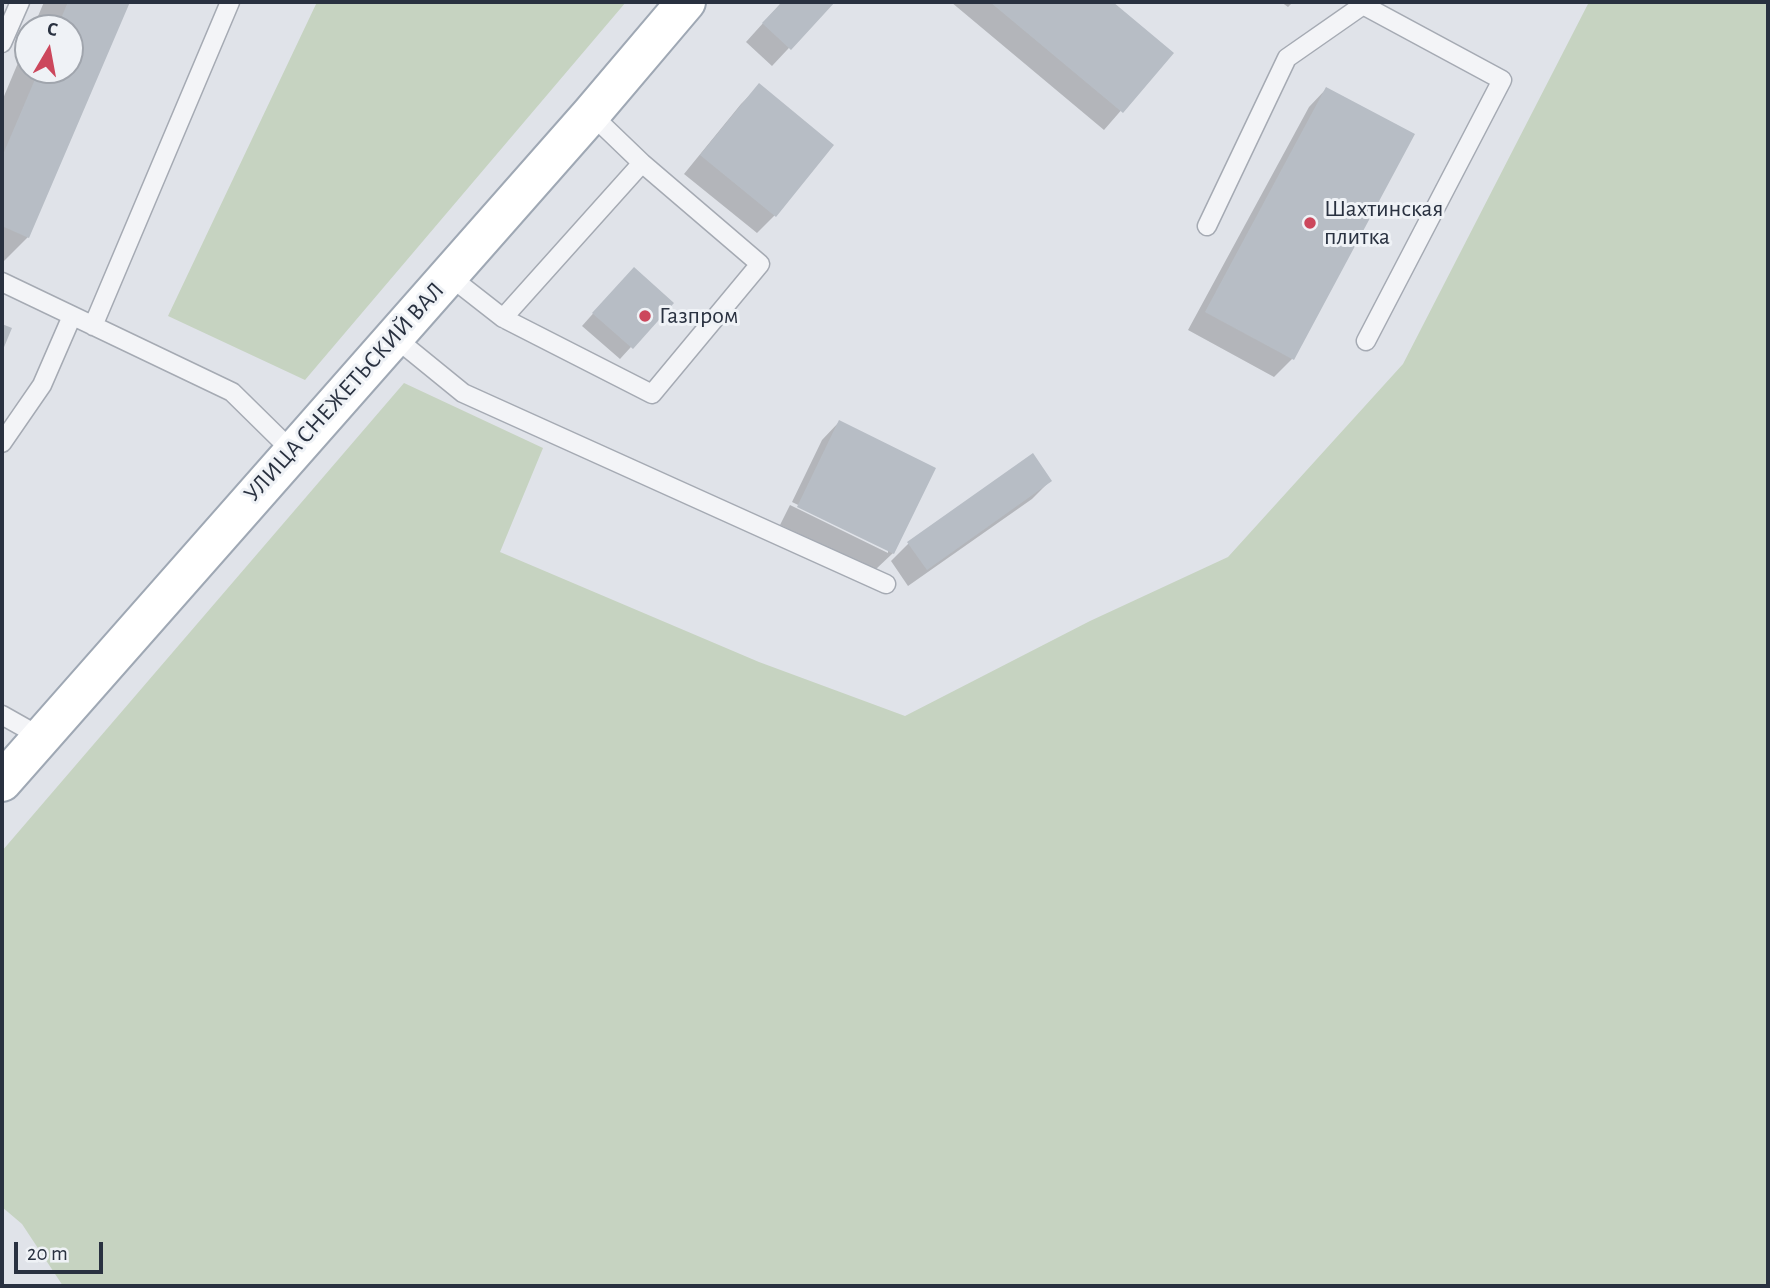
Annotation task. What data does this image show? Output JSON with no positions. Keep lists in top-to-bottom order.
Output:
{
  "streets": {
    "main road": ["УЛИЦА СНЕЖЕТЬСКИЙ ВАЛ"]
  },
  "places": ["Шахтинская плитка", "Газпром"],
  "scale_bar": "20 m",
  "north": "top"
}
